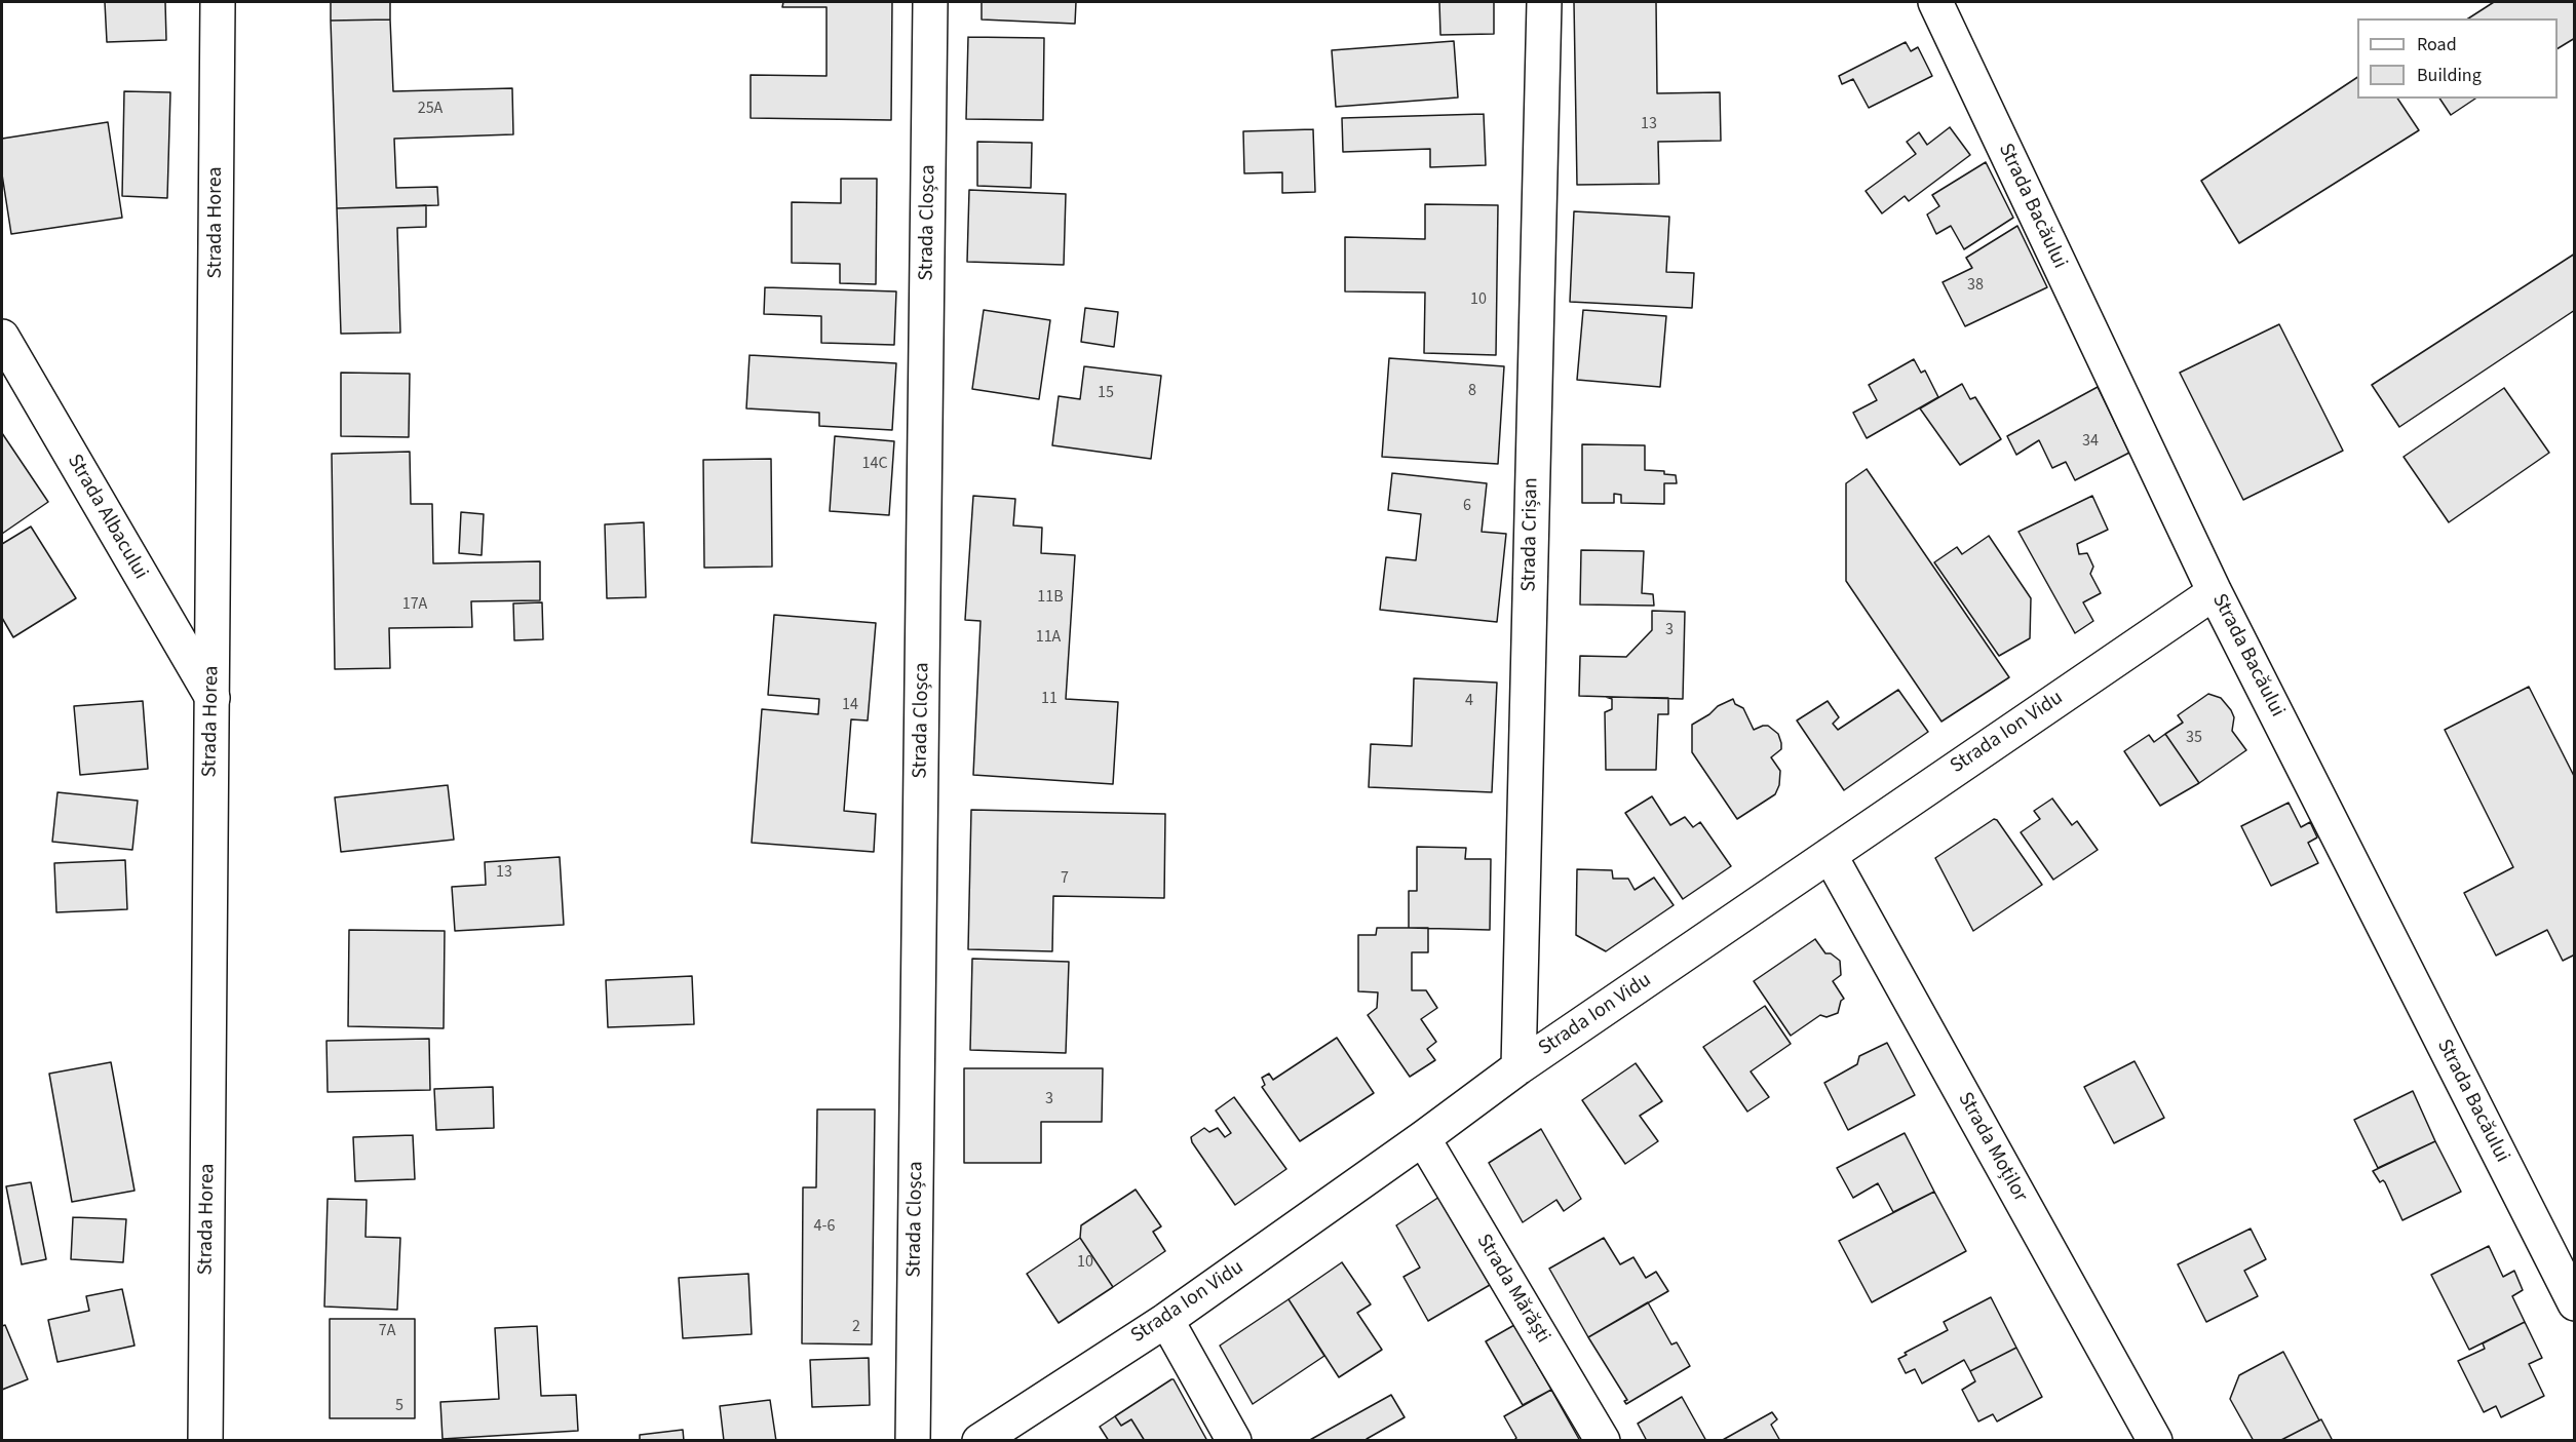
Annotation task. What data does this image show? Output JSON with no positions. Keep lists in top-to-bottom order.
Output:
{
  "streets": {
    "street": [
      "Strada Bacăului",
      "Strada Horea",
      "Strada Cloșca",
      "Strada Albacului",
      "Strada Crișan",
      "Strada Ion Vidu",
      "Strada Moților",
      "Strada Mărăști"
    ]
  },
  "crossings": [
    ["Strada Bacăului", "Strada Ion Vidu"],
    ["Strada Horea", "Strada Albacului"],
    ["Strada Crișan", "Strada Ion Vidu"],
    ["Strada Ion Vidu", "Strada Moților"],
    ["Strada Ion Vidu", "Strada Mărăști"]
  ],
  "house_numbers": [
    "25A",
    "13",
    "38",
    "10",
    "8",
    "15",
    "34",
    "14C",
    "6",
    "11B",
    "17A",
    "3",
    "11A",
    "11",
    "4",
    "14",
    "35",
    "13",
    "7",
    "3",
    "4-6",
    "10",
    "2",
    "7A",
    "5"
  ],
  "legend": ["Road", "Building"]
}
